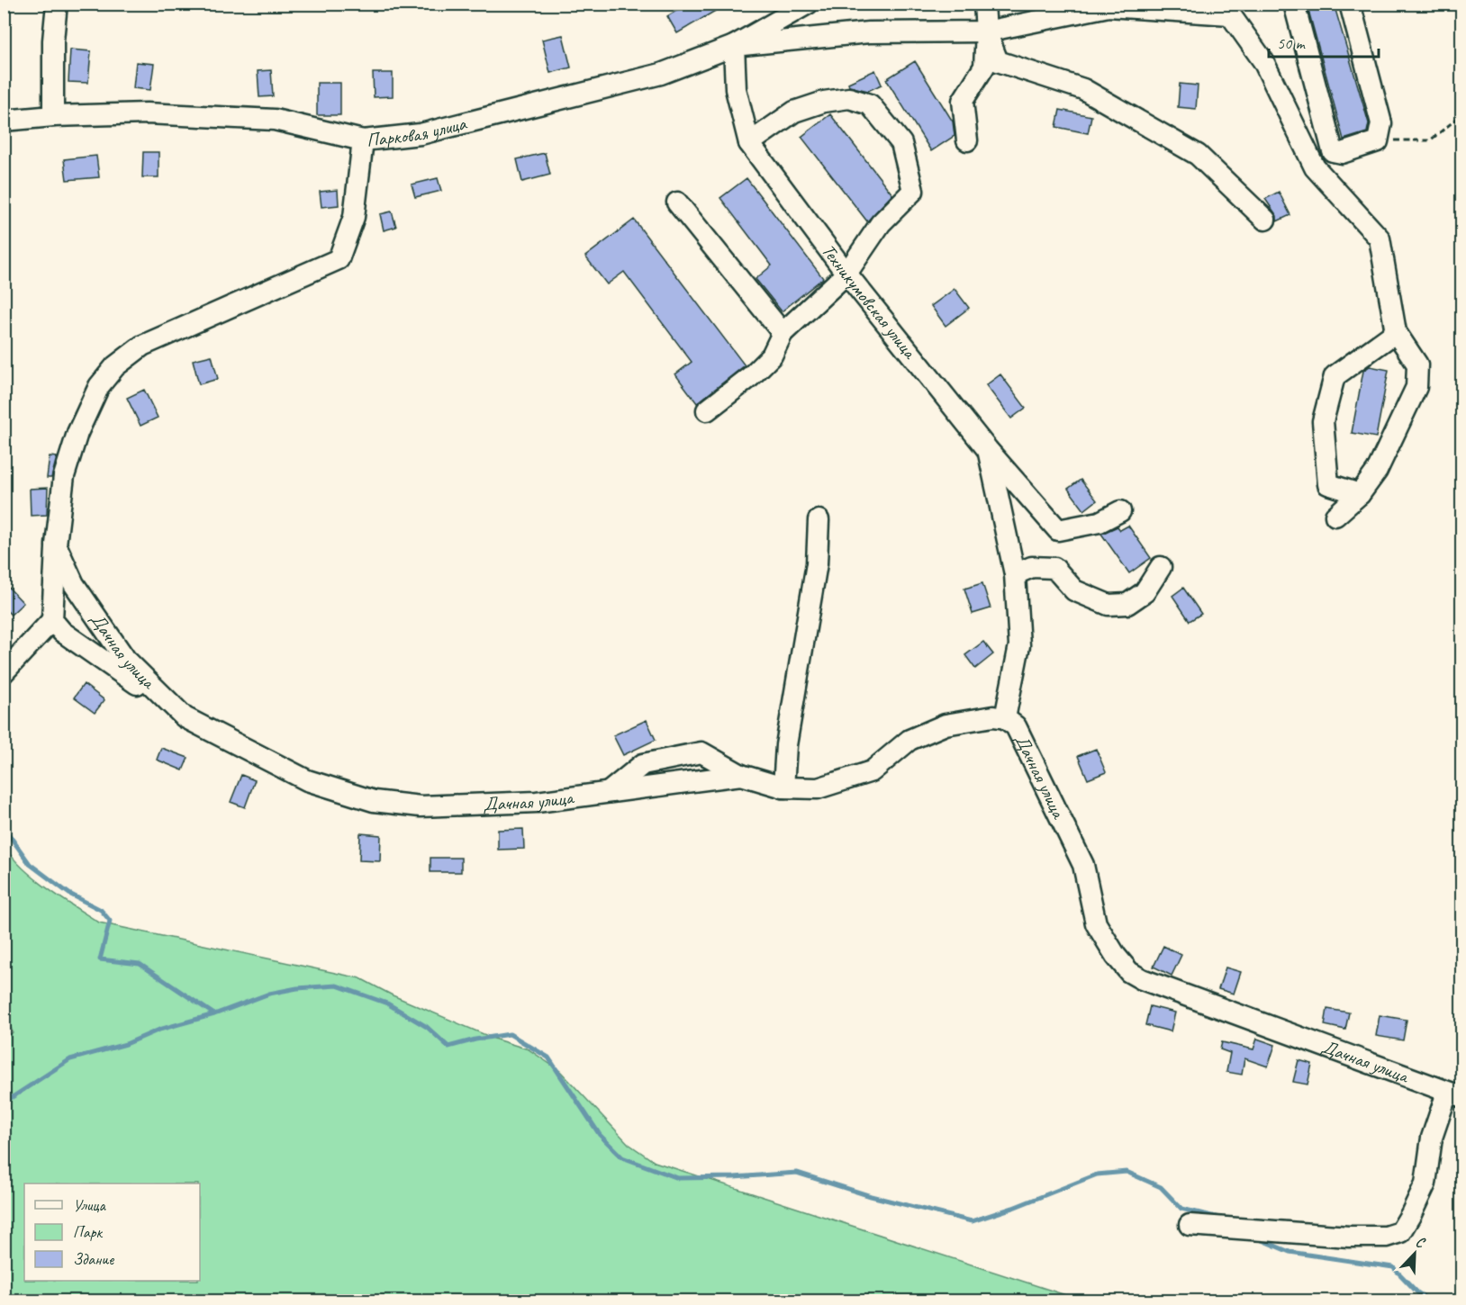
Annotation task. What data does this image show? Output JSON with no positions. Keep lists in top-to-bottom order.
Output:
{
  "streets": {
    "street": ["Парковая улица", "Техникумовская улица", "Дачная улица"]
  },
  "crossings": [
    ["Парковая улица", "Техникумовская улица"]
  ],
  "legend": ["Улица", "Парк", "Здание"],
  "scale_bar": "50 m",
  "north": "top right"
}
